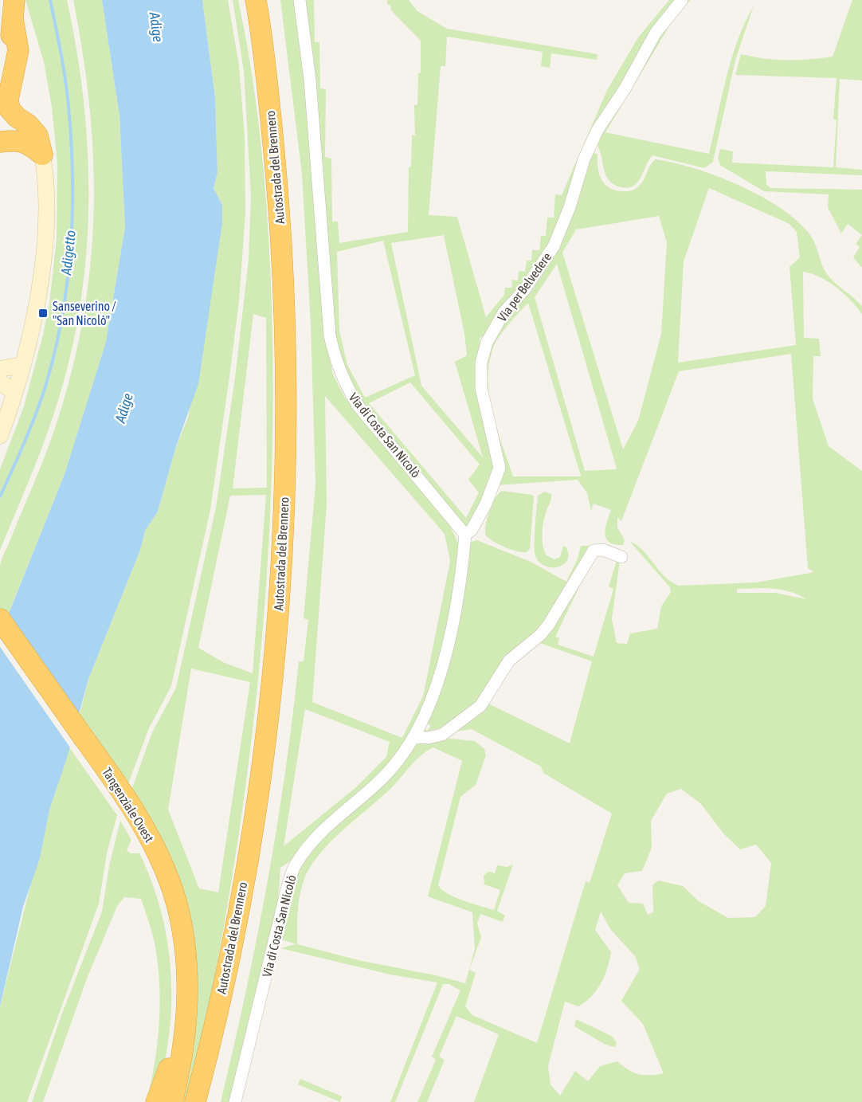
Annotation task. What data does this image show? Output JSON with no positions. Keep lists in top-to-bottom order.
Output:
{
  "streets": {
    "highway": ["Autostrada del Brennero", "Tangenziale Ovest"],
    "street": ["Via per Belvedere", "Via di Costa San Nicolò"]
  },
  "crossings": [
    ["Via per Belvedere", "Via di Costa San Nicolò"]
  ],
  "water": ["Adige", "Adigetto"],
  "places": {
    "transit": ["Sanseverino / \"San Nicolò\""]
  }
}
